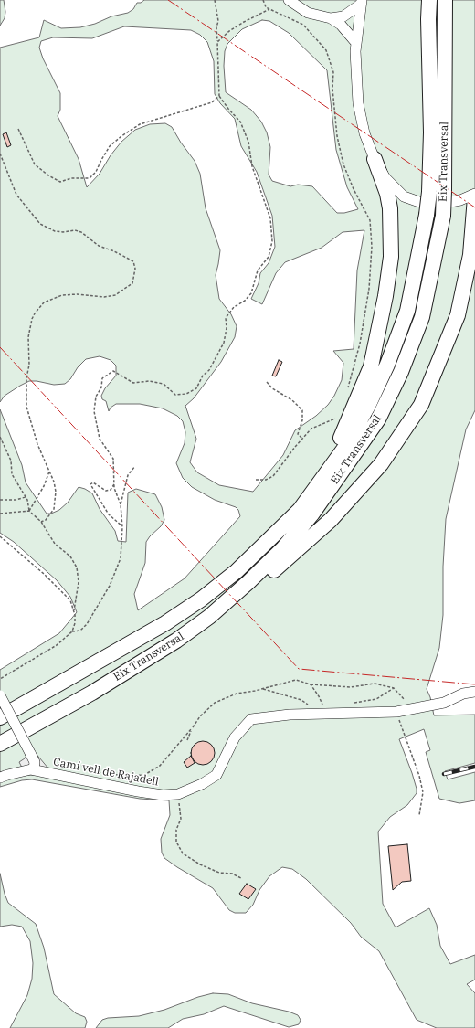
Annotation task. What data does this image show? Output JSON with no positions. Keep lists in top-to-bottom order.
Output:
{
  "streets": {
    "highway": ["Eix Transversal"],
    "street": ["Camí vell de Rajadell"]
  }
}
